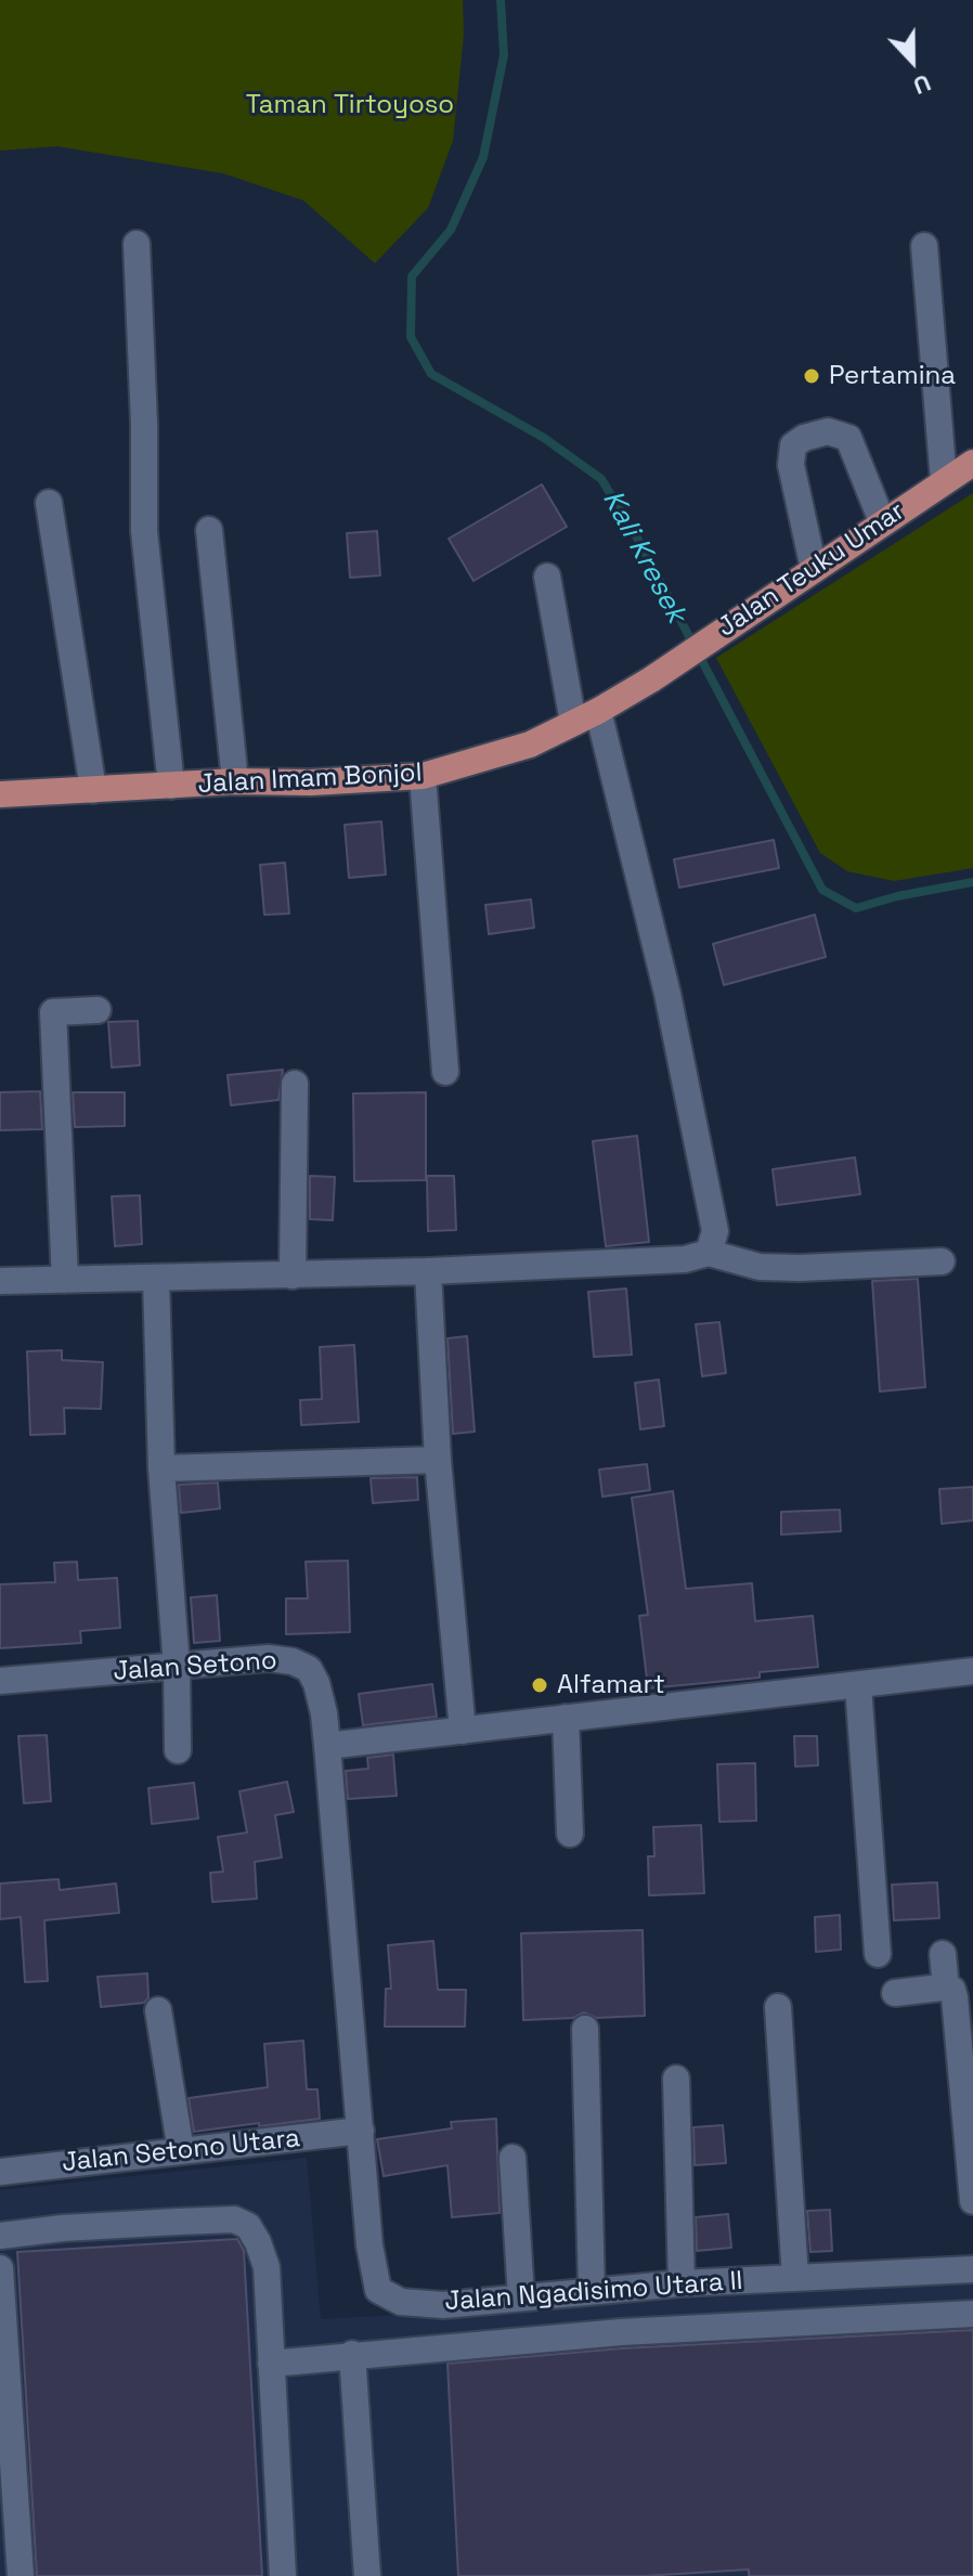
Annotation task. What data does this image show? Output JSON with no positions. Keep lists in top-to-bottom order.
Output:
{
  "streets": {
    "main road": ["Jalan Teuku Umar", "Jalan Imam Bonjol"],
    "street": ["Jalan Setono", "Jalan Setono Utara", "Jalan Ngadisimo Utara II"]
  },
  "crossings": [
    ["Jalan Teuku Umar", "Jalan Imam Bonjol"],
    ["Jalan Setono Utara", "Jalan Ngadisimo Utara II"]
  ],
  "water": ["Kali Kresek"],
  "parks": ["Taman Tirtoyoso"],
  "places": ["Pertamina", "Alfamart"],
  "north": "bottom"
}
